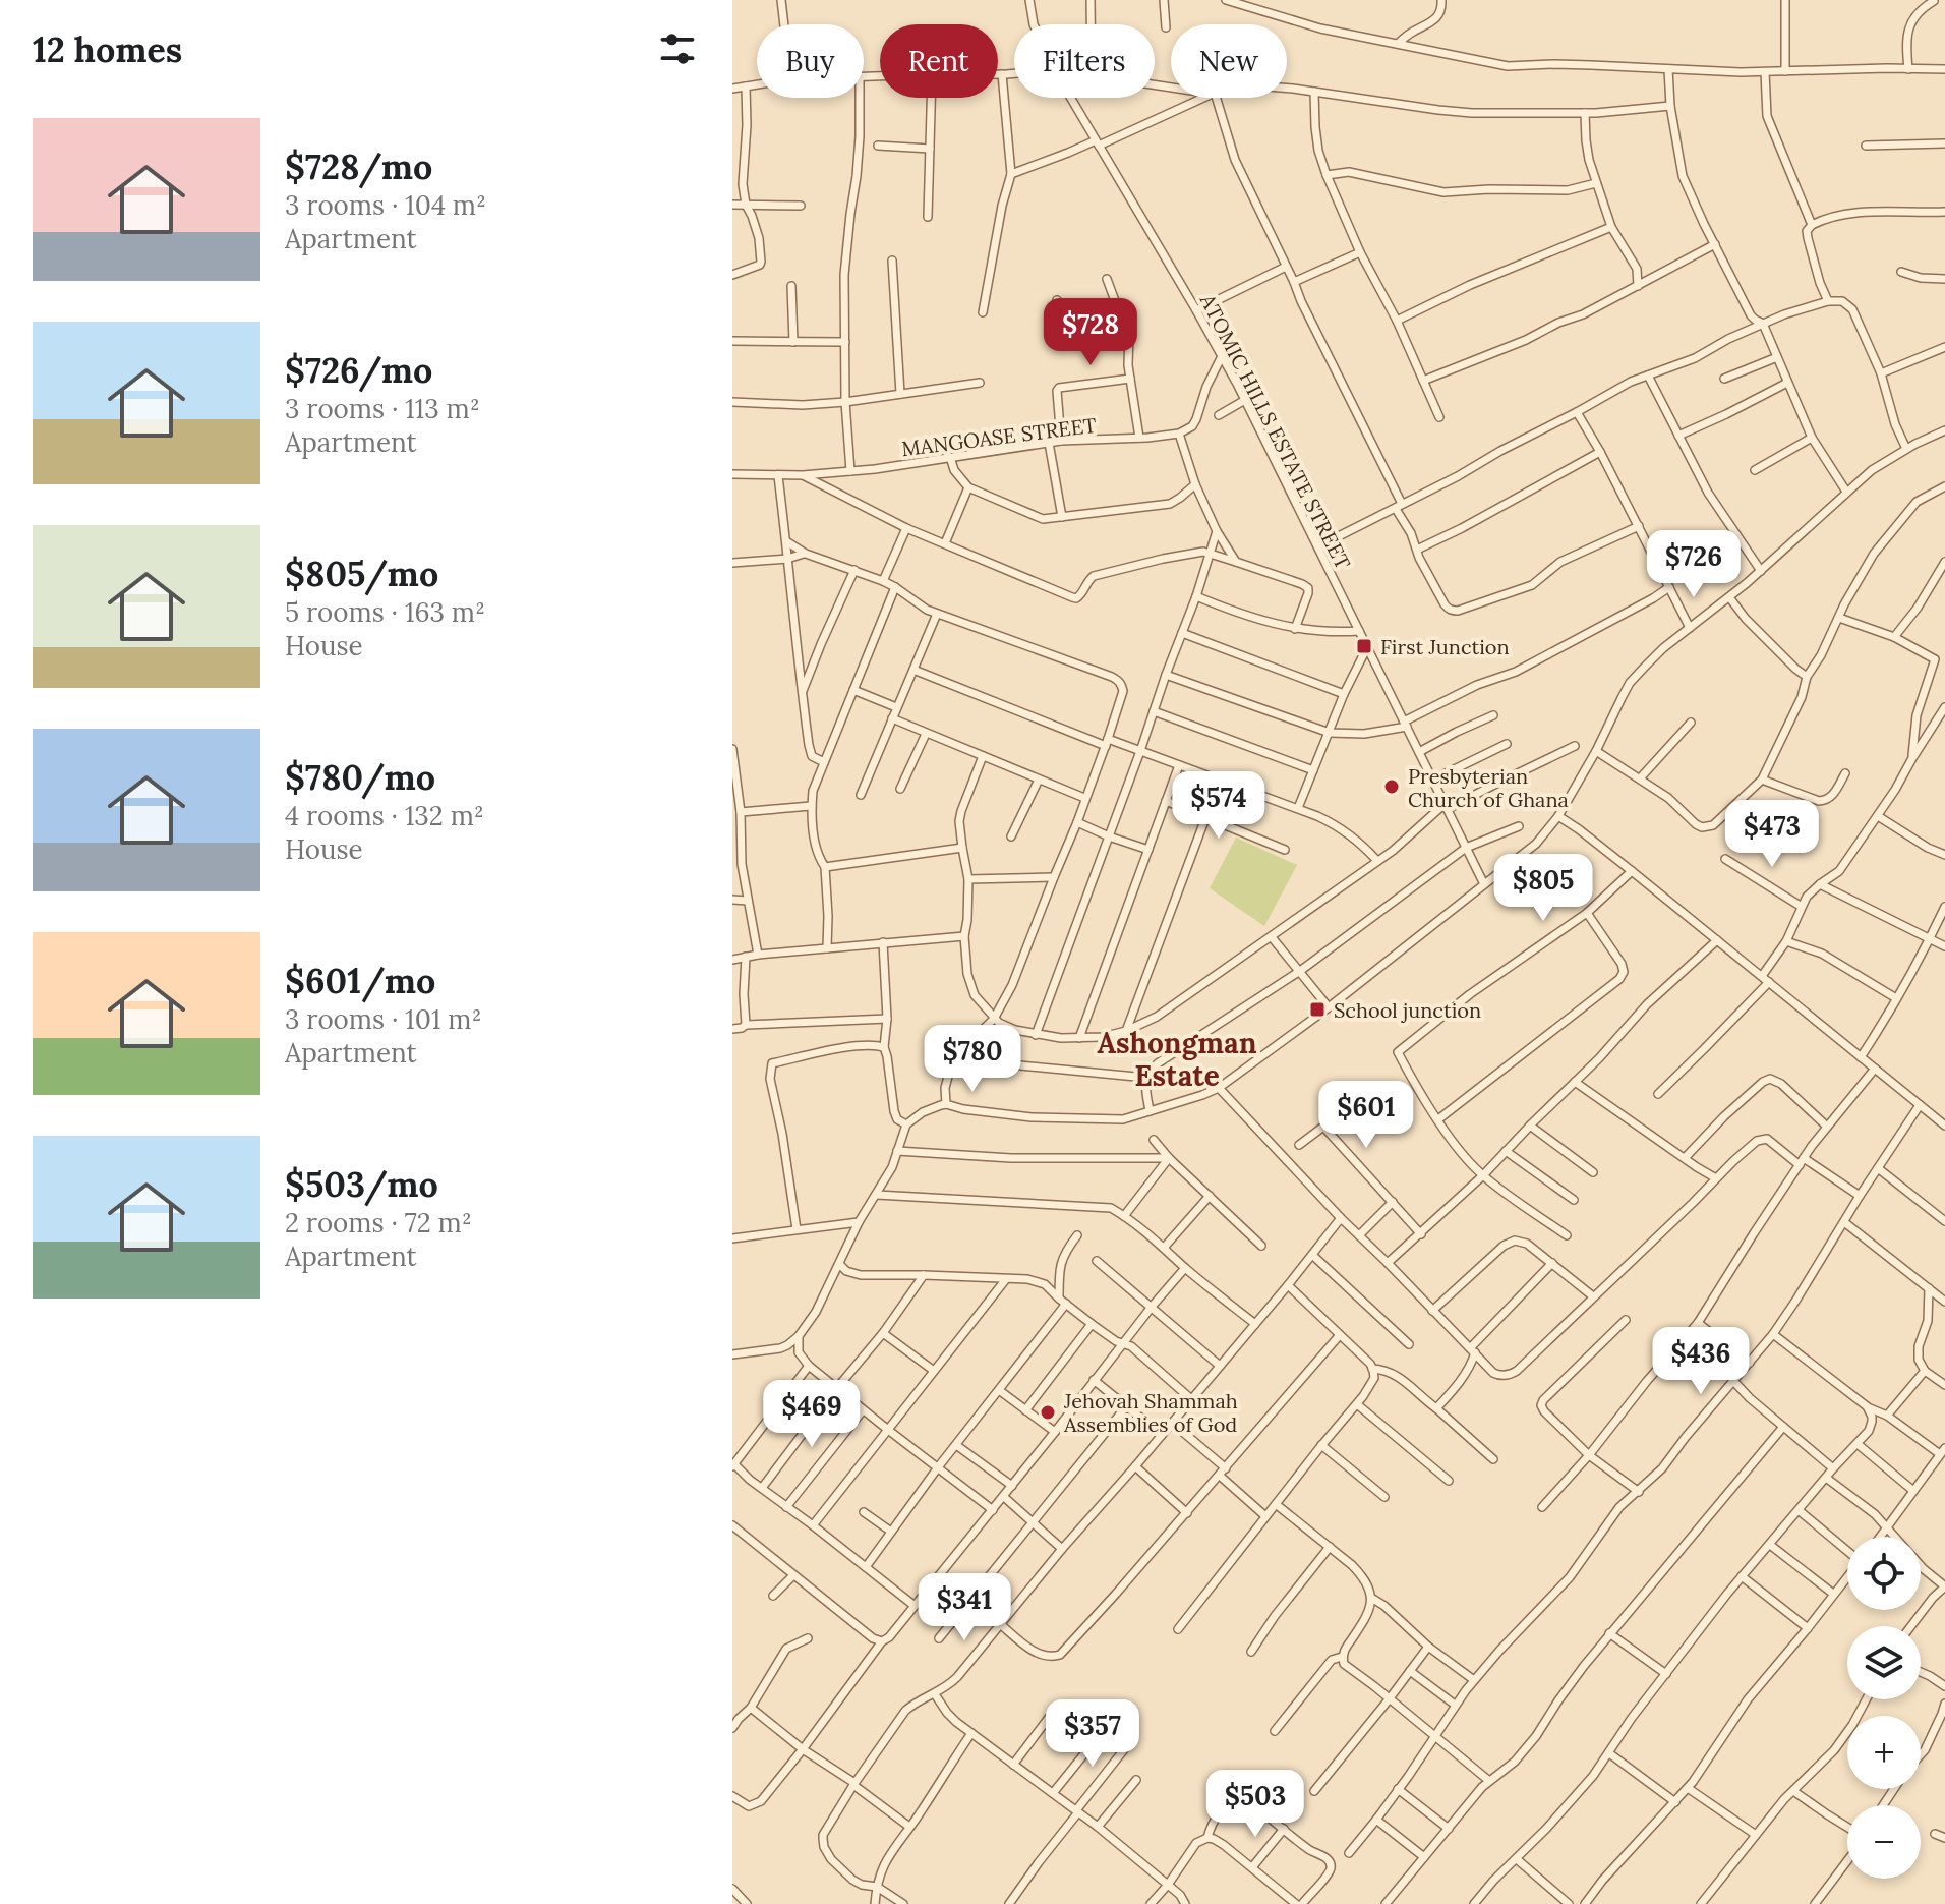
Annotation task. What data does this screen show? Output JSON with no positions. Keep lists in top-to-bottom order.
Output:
{
  "streets": {
    "street": ["ATOMIC HILLS ESTATE STREET", "MANGOASE STREET"]
  },
  "districts": ["Ashongman Estate"],
  "places": {
    "transit": ["First Junction", "School junction"],
    "other": ["Presbyterian Church of Ghana", "Jehovah Shammah Assemblies of God"]
  },
  "page": {
    "heading": "12 homes",
    "chip": [
      "Buy",
      "Rent",
      "Filters",
      "New"
    ],
    "list": [
      {
        "name": "$728/mo",
        "note": "3 rooms · 104 m² · Apartment"
      },
      {
        "name": "$726/mo",
        "note": "3 rooms · 113 m² · Apartment"
      },
      {
        "name": "$805/mo",
        "note": "5 rooms · 163 m² · House"
      },
      {
        "name": "$780/mo",
        "note": "4 rooms · 132 m² · House"
      },
      {
        "name": "$601/mo",
        "note": "3 rooms · 101 m² · Apartment"
      },
      {
        "name": "$503/mo",
        "note": "2 rooms · 72 m² · Apartment"
      }
    ],
    "price": [
      "$728",
      "$726",
      "$574",
      "$473",
      "$805",
      "$780",
      "$601",
      "$436",
      "$469",
      "$341",
      "$357",
      "$503"
    ],
    "map_buttons": ["+", "−"]
  }
}
